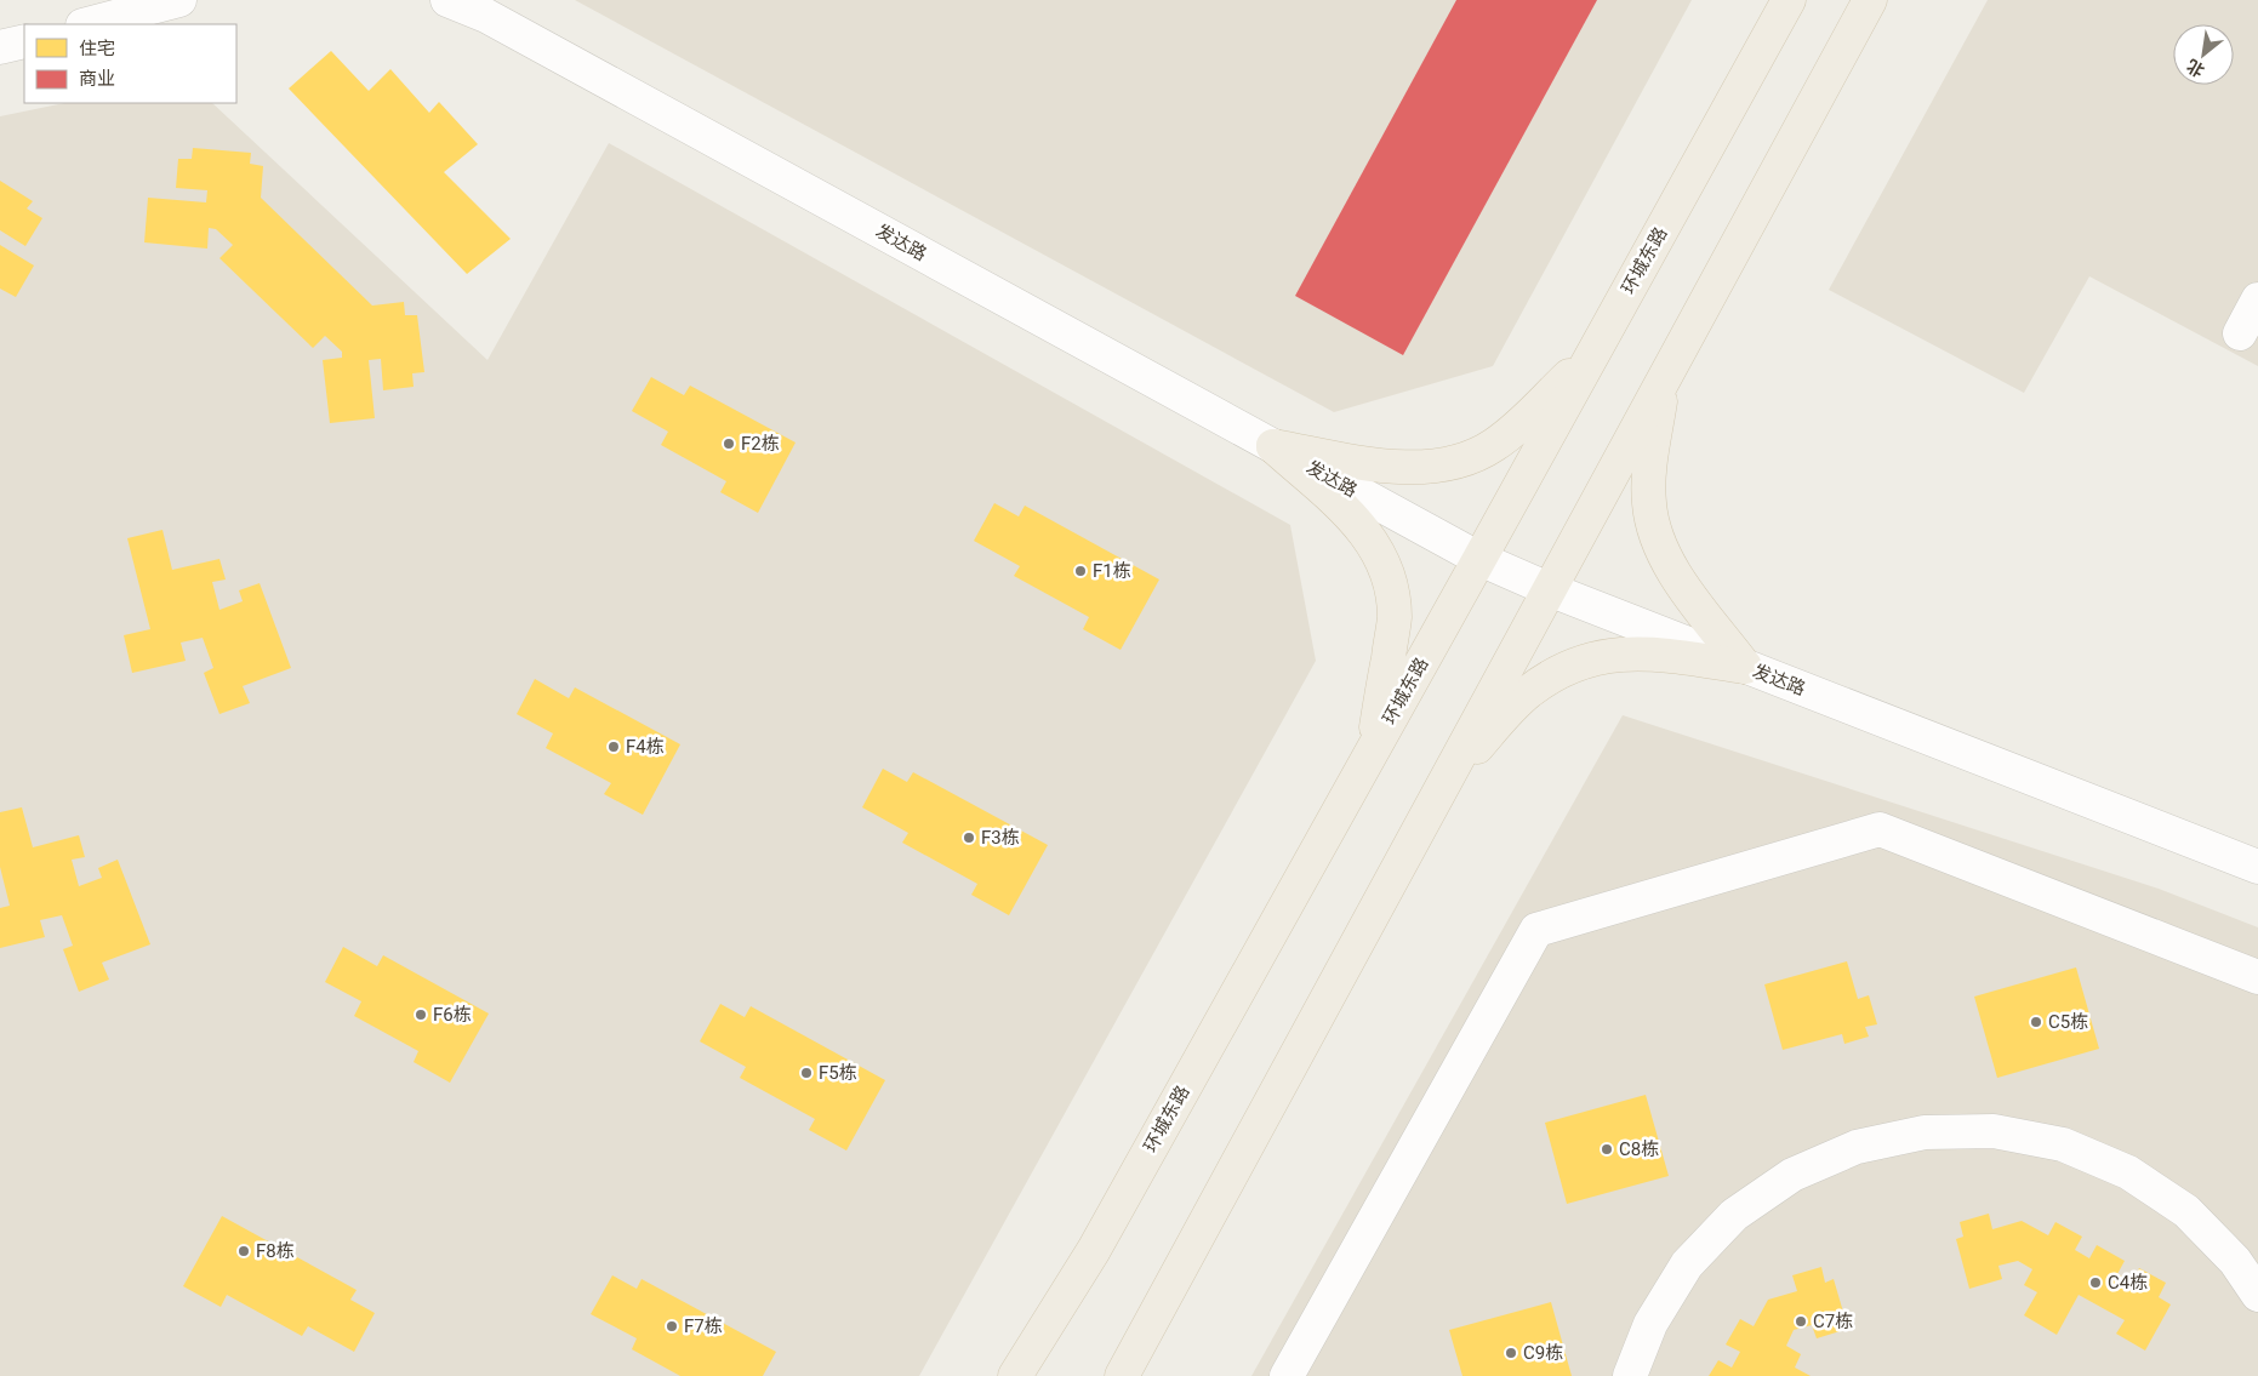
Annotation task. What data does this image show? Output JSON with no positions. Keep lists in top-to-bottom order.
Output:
{
  "streets": {
    "main road": ["环城东路"],
    "street": ["发达路"]
  },
  "crossings": [
    ["发达路", "环城东路"]
  ],
  "places": [
    "F2栋",
    "F1栋",
    "F4栋",
    "F3栋",
    "F6栋",
    "C5栋",
    "F5栋",
    "C8栋",
    "F8栋",
    "C4栋",
    "C7栋",
    "F7栋",
    "C9栋"
  ],
  "legend": ["住宅", "商业"],
  "north": "bottom left"
}
